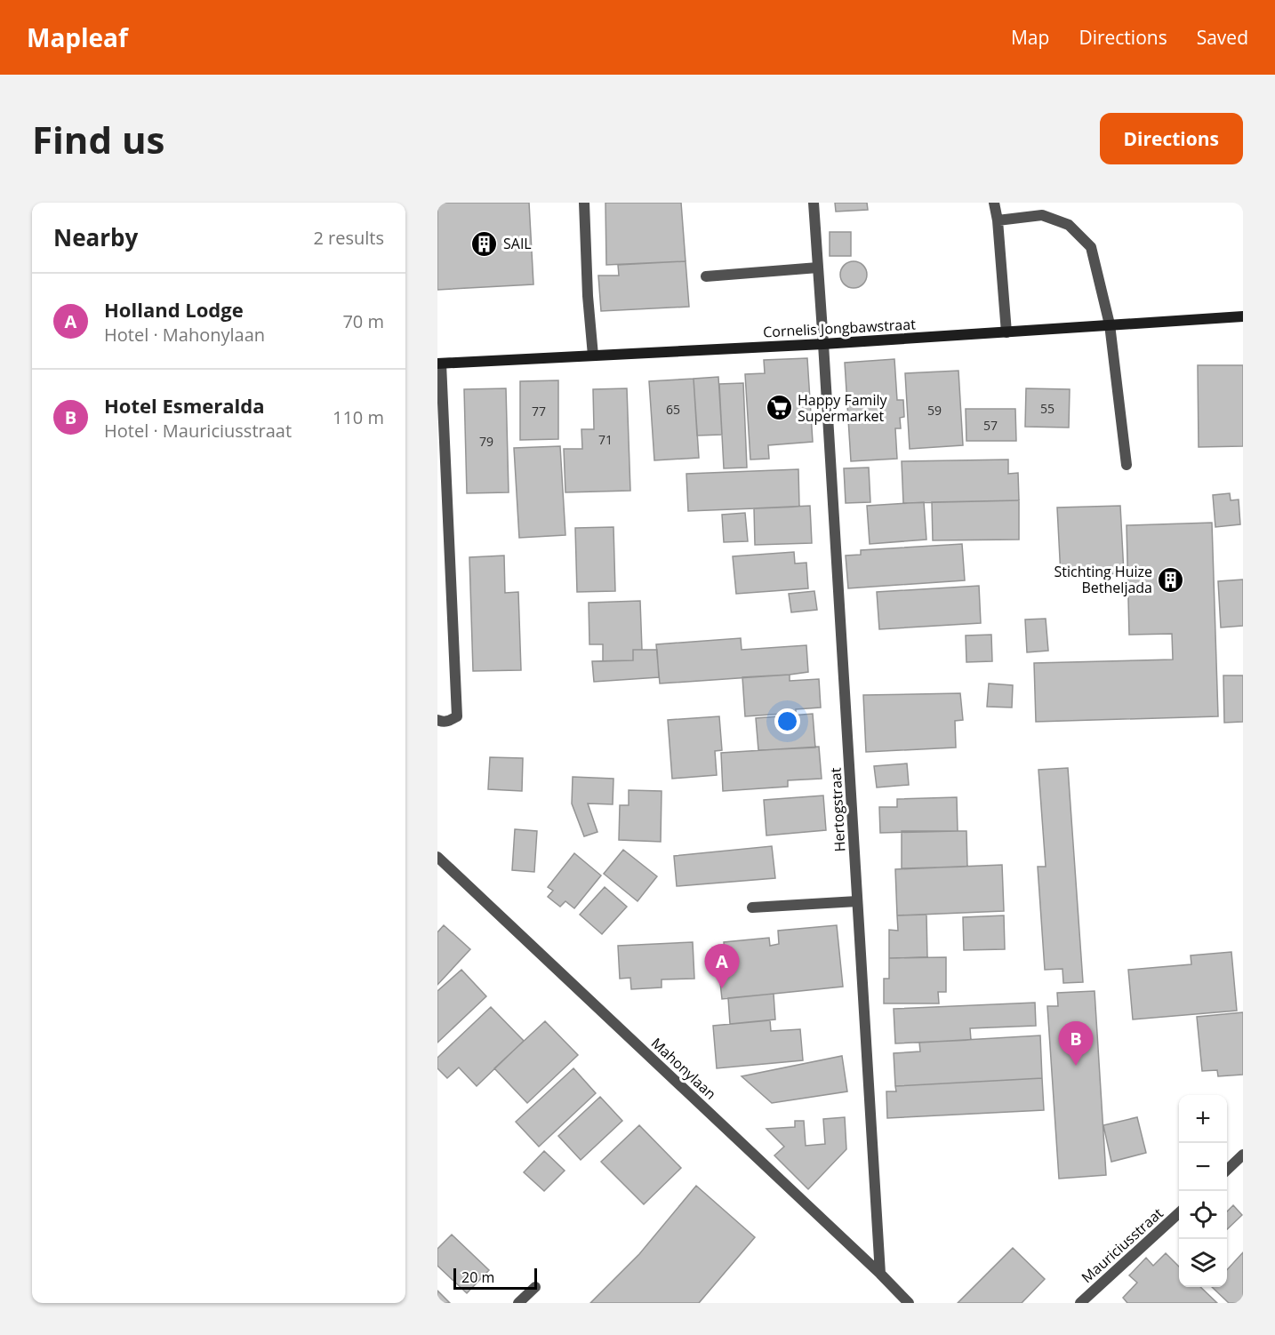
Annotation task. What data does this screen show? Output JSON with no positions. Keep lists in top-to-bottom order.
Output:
{
  "streets": {
    "main road": ["Cornelis Jongbawstraat"],
    "street": ["Hertogstraat", "Mahonylaan", "Mauriciusstraat"]
  },
  "crossings": [
    ["Cornelis Jongbawstraat", "Hertogstraat"],
    ["Hertogstraat", "Mahonylaan"]
  ],
  "places": {
    "building": ["SAIL", "Stichting Huize Betheljada"],
    "supermarket": ["Happy Family Supermarket"]
  },
  "house_numbers": [
    "55",
    "65",
    "59",
    "77",
    "57",
    "71",
    "79"
  ],
  "scale_bar": "20 m",
  "page": {
    "header": "Mapleaf",
    "nav": ["Map", "Directions", "Saved"],
    "buttons": "Directions",
    "title": "Find us",
    "heading": ["Nearby", "2 results"],
    "list": [
      {
        "mark": "A",
        "name": "Holland Lodge",
        "note": "Hotel · Mahonylaan",
        "value": "70 m"
      },
      {
        "mark": "B",
        "name": "Hotel Esmeralda",
        "note": "Hotel · Mauriciusstraat",
        "value": "110 m"
      }
    ],
    "pins": ["A", "B"],
    "map_buttons": ["+", "−"],
    "scale": "20 m"
  }
}
